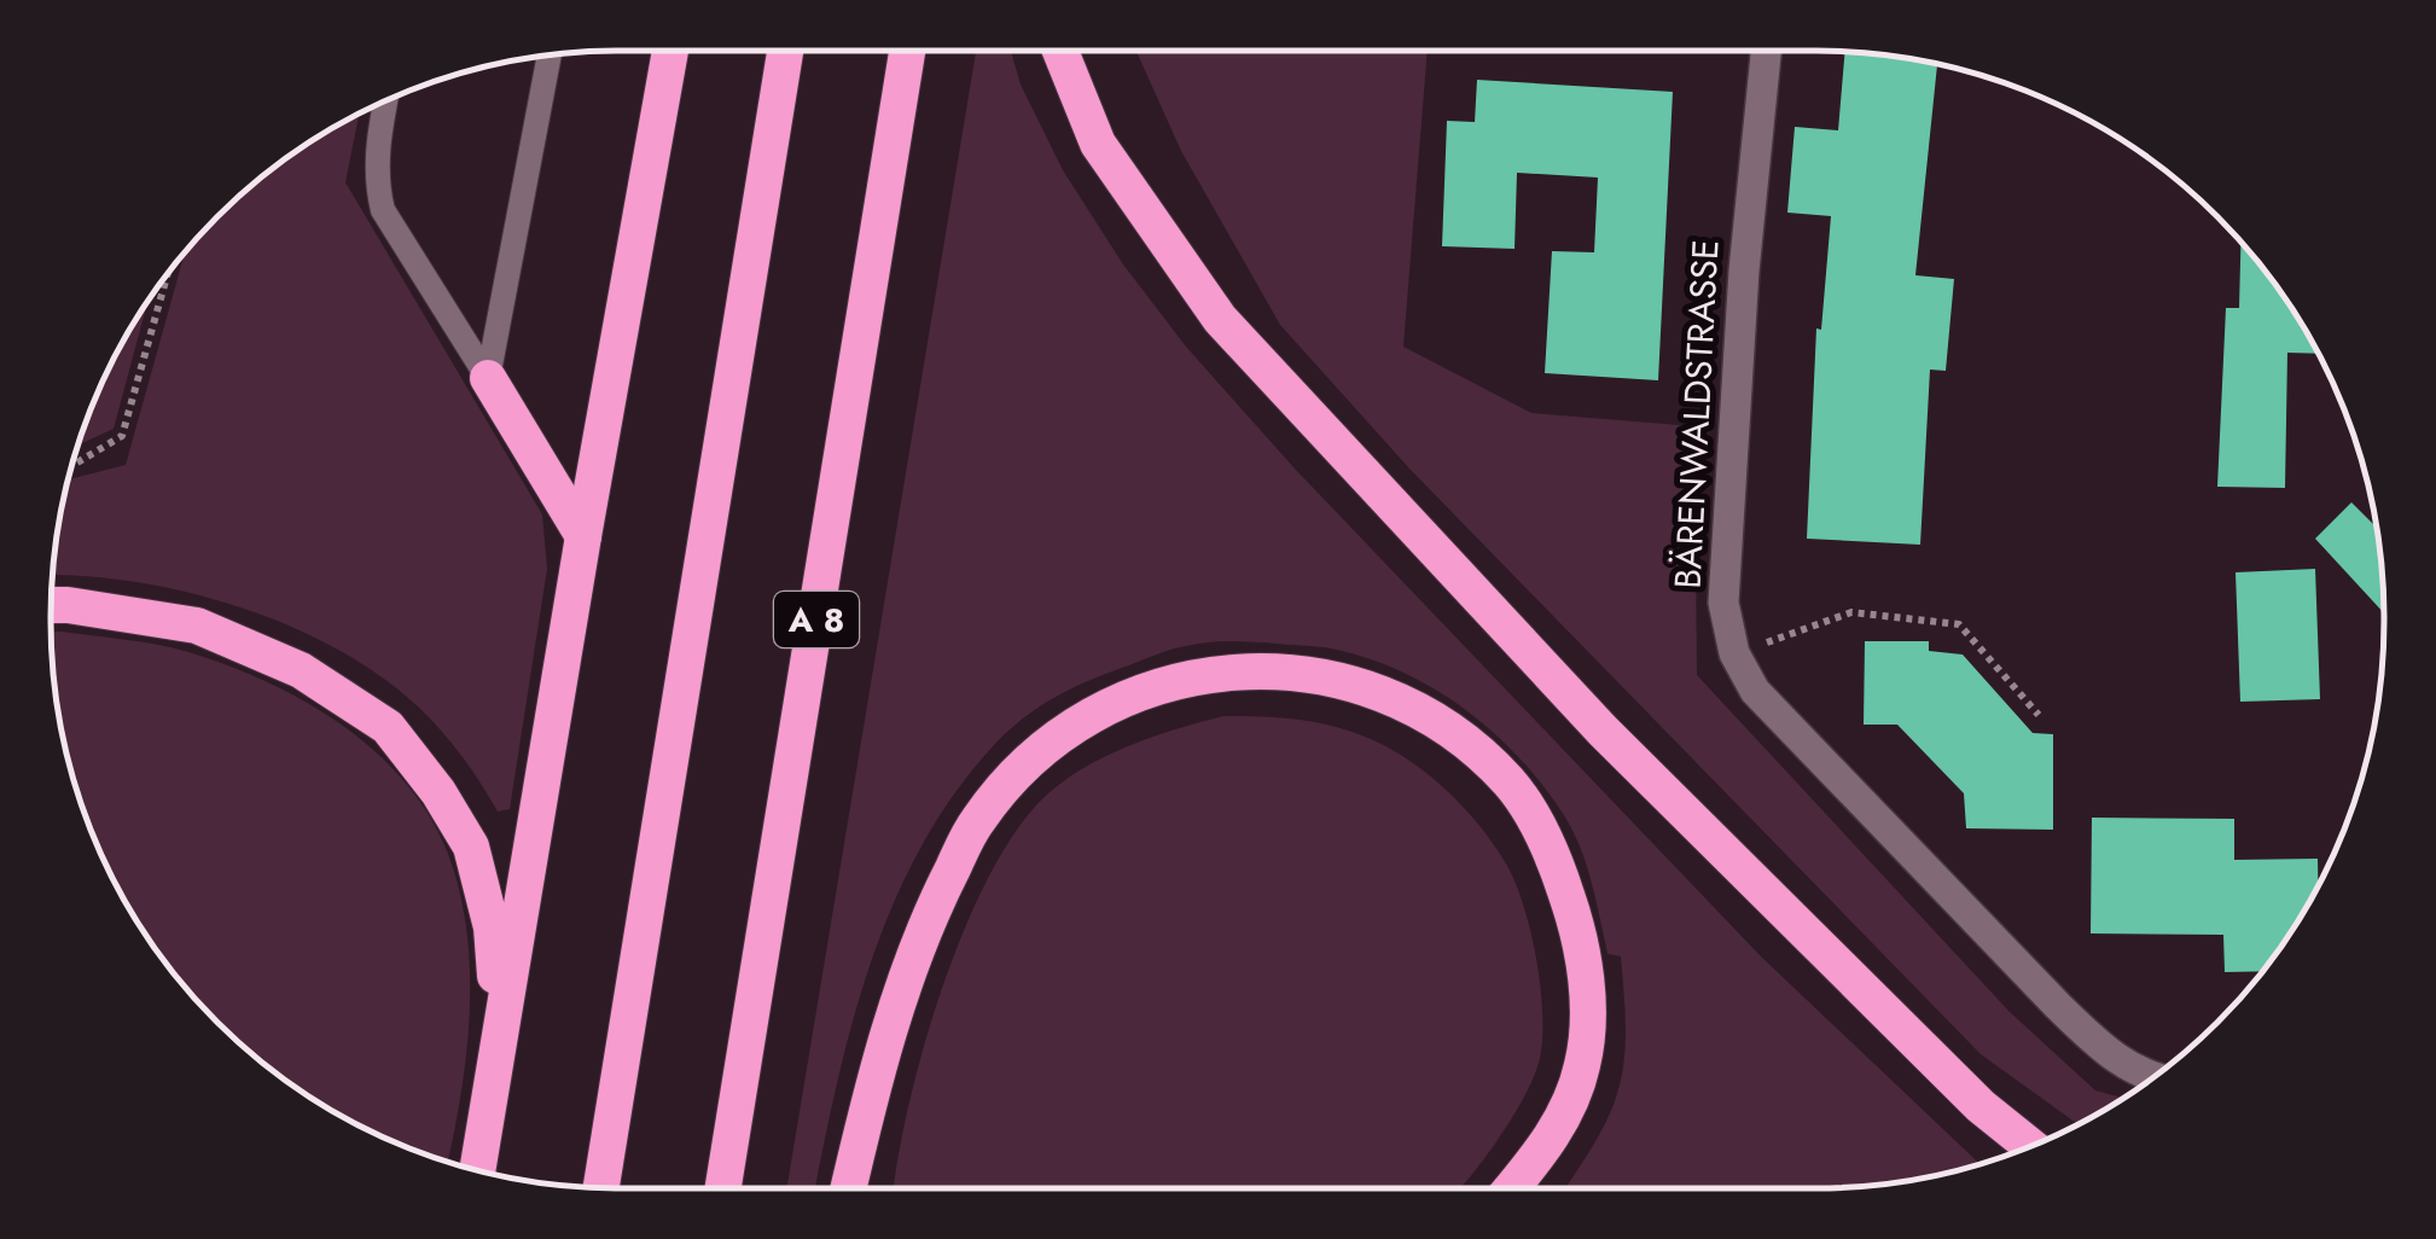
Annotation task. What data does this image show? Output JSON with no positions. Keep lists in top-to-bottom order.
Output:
{
  "streets": {
    "highway": ["A 8"],
    "street": ["BÄRENWALDSTRASSE"]
  }
}
